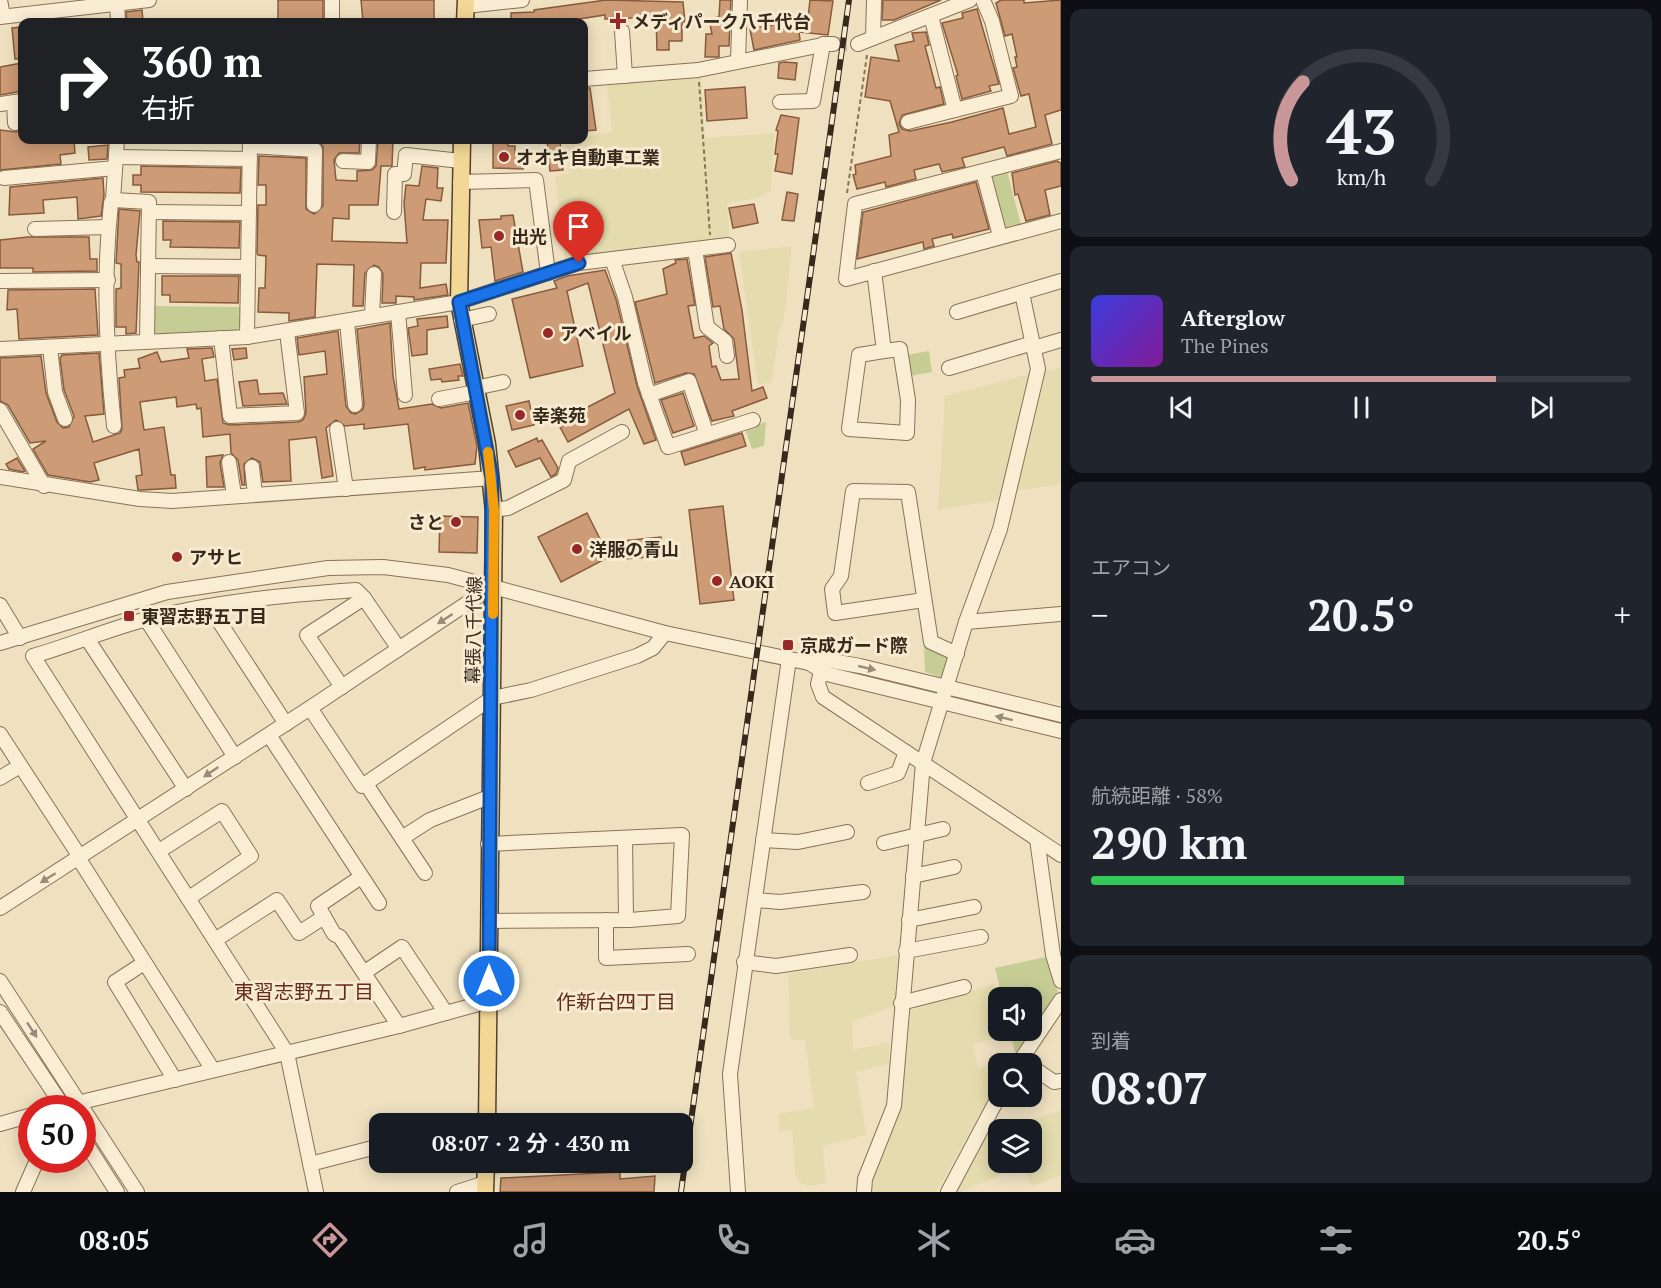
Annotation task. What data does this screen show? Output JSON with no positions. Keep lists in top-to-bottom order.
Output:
{
  "streets": {
    "main road": ["幕張八千代線"]
  },
  "districts": ["東習志野五丁目", "作新台四丁目"],
  "places": {
    "health": ["メディパーク八千代台"],
    "other": [
      "オオキ自動車工業",
      "出光",
      "アベイル",
      "幸楽苑",
      "さと",
      "洋服の青山",
      "アサヒ",
      "AOKI"
    ],
    "transit": ["東習志野五丁目", "京成ガード際"]
  },
  "page": {
    "turn": ["360 m", "右折"],
    "song": ["Afterglow", "The Pines"],
    "tile": [
      "エアコン",
      ["航続距離 · 58%", "290 km"],
      ["到着", "08:07"]
    ],
    "heat": ["−", "20.5°", "+"],
    "limit": "50",
    "trip": "08:07 · 2 分 · 430 m",
    "tabs": ["08:05", "20.5°"],
    "gauge": ["43", "km/h"]
  }
}
